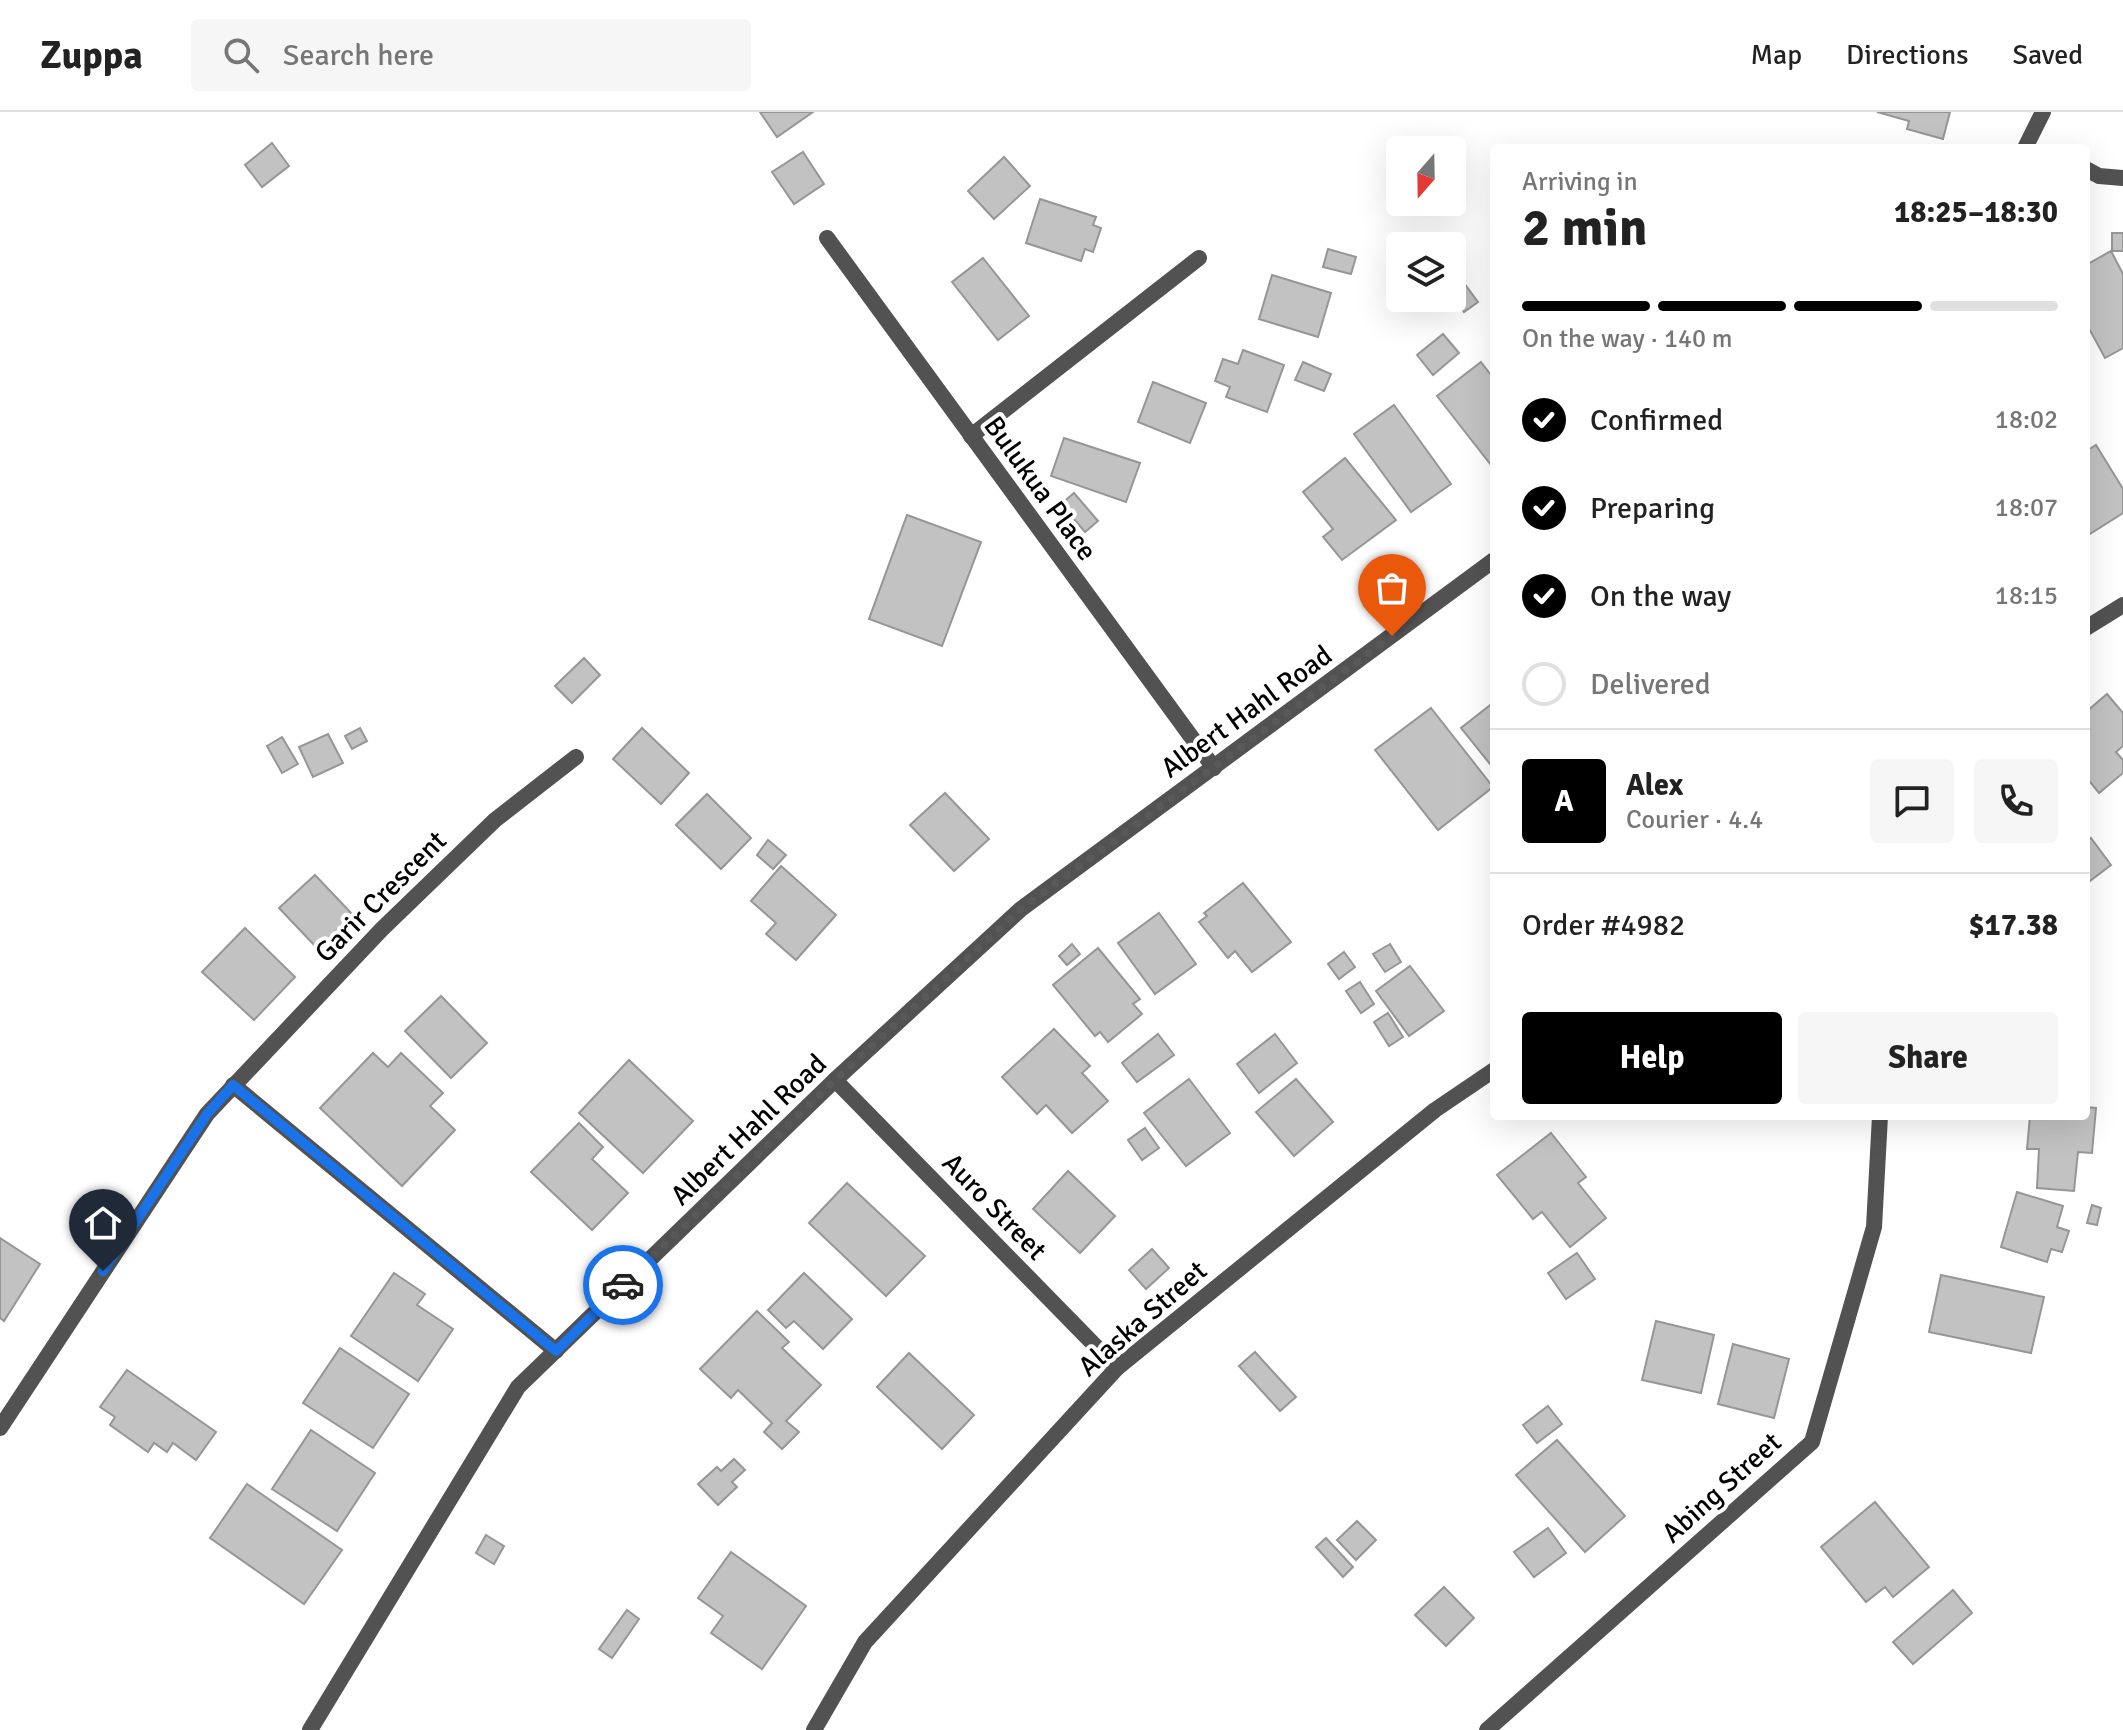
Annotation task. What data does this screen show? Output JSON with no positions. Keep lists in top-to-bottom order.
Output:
{
  "streets": {
    "street": [
      "Bulukua Place",
      "Albert Hahl Road",
      "Garir Crescent",
      "Auro Street",
      "Alaska Street",
      "Abing Street"
    ]
  },
  "crossings": [
    ["Bulukua Place", "Albert Hahl Road"],
    ["Albert Hahl Road", "Auro Street"],
    ["Auro Street", "Alaska Street"]
  ],
  "north": "bottom",
  "page": {
    "header": "Zuppa",
    "search": "Search here",
    "nav": ["Map", "Directions", "Saved"],
    "heading": ["2 min", "Arriving in", "18:25–18:30"],
    "panel": [
      "Alex",
      "Courier · 4.4",
      "Order #4982",
      "$17.38"
    ],
    "bar": "On the way · 140 m",
    "list": [
      ["Confirmed", "18:02"],
      ["Preparing", "18:07"],
      ["On the way", "18:15"],
      "Delivered"
    ],
    "round": "A",
    "buttons": ["Help", "Share"]
  }
}
